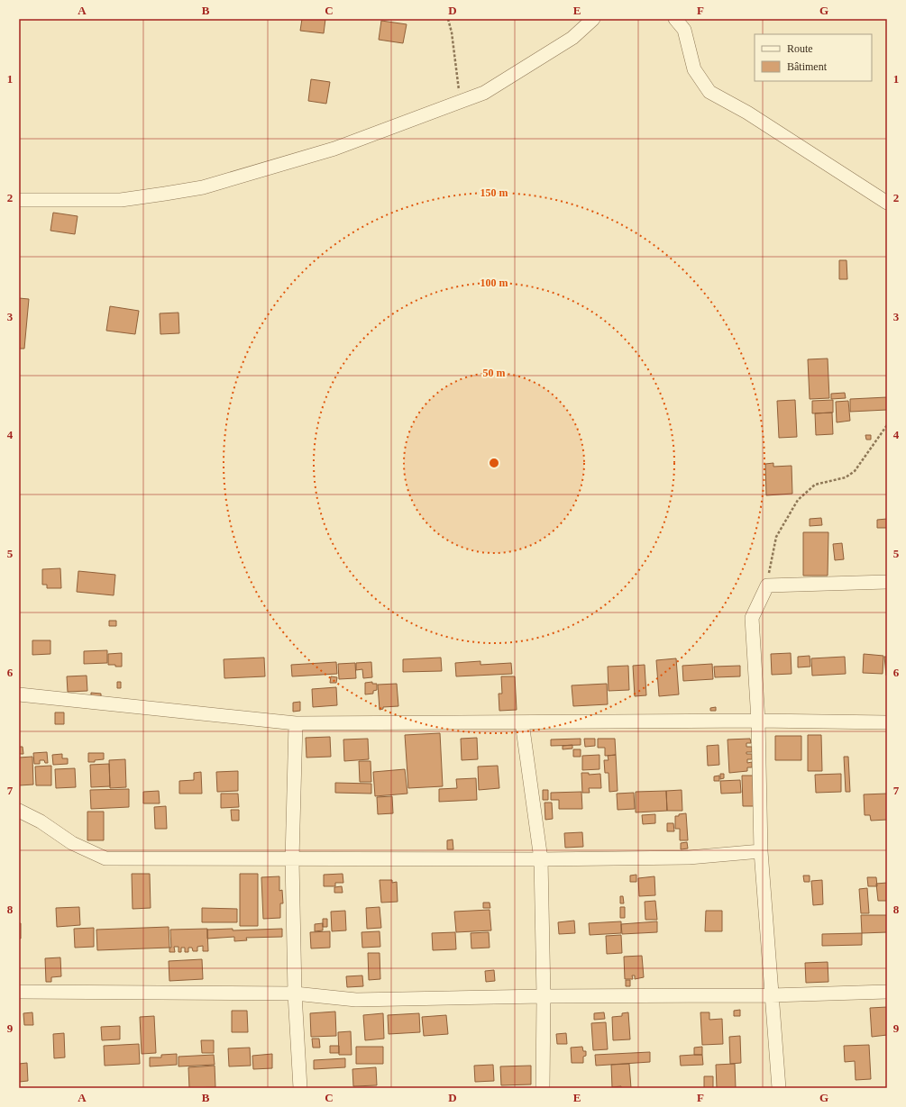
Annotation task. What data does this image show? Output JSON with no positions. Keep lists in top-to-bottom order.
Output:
{
  "legend": ["Route", "Bâtiment"],
  "grid": {
    "columns": [
      "A",
      "B",
      "C",
      "D",
      "E",
      "F",
      "G"
    ],
    "rows": [
      "1",
      "2",
      "3",
      "4",
      "5",
      "6",
      "7",
      "8",
      "9"
    ]
  },
  "rings": ["150 m", "100 m", "50 m"]
}
